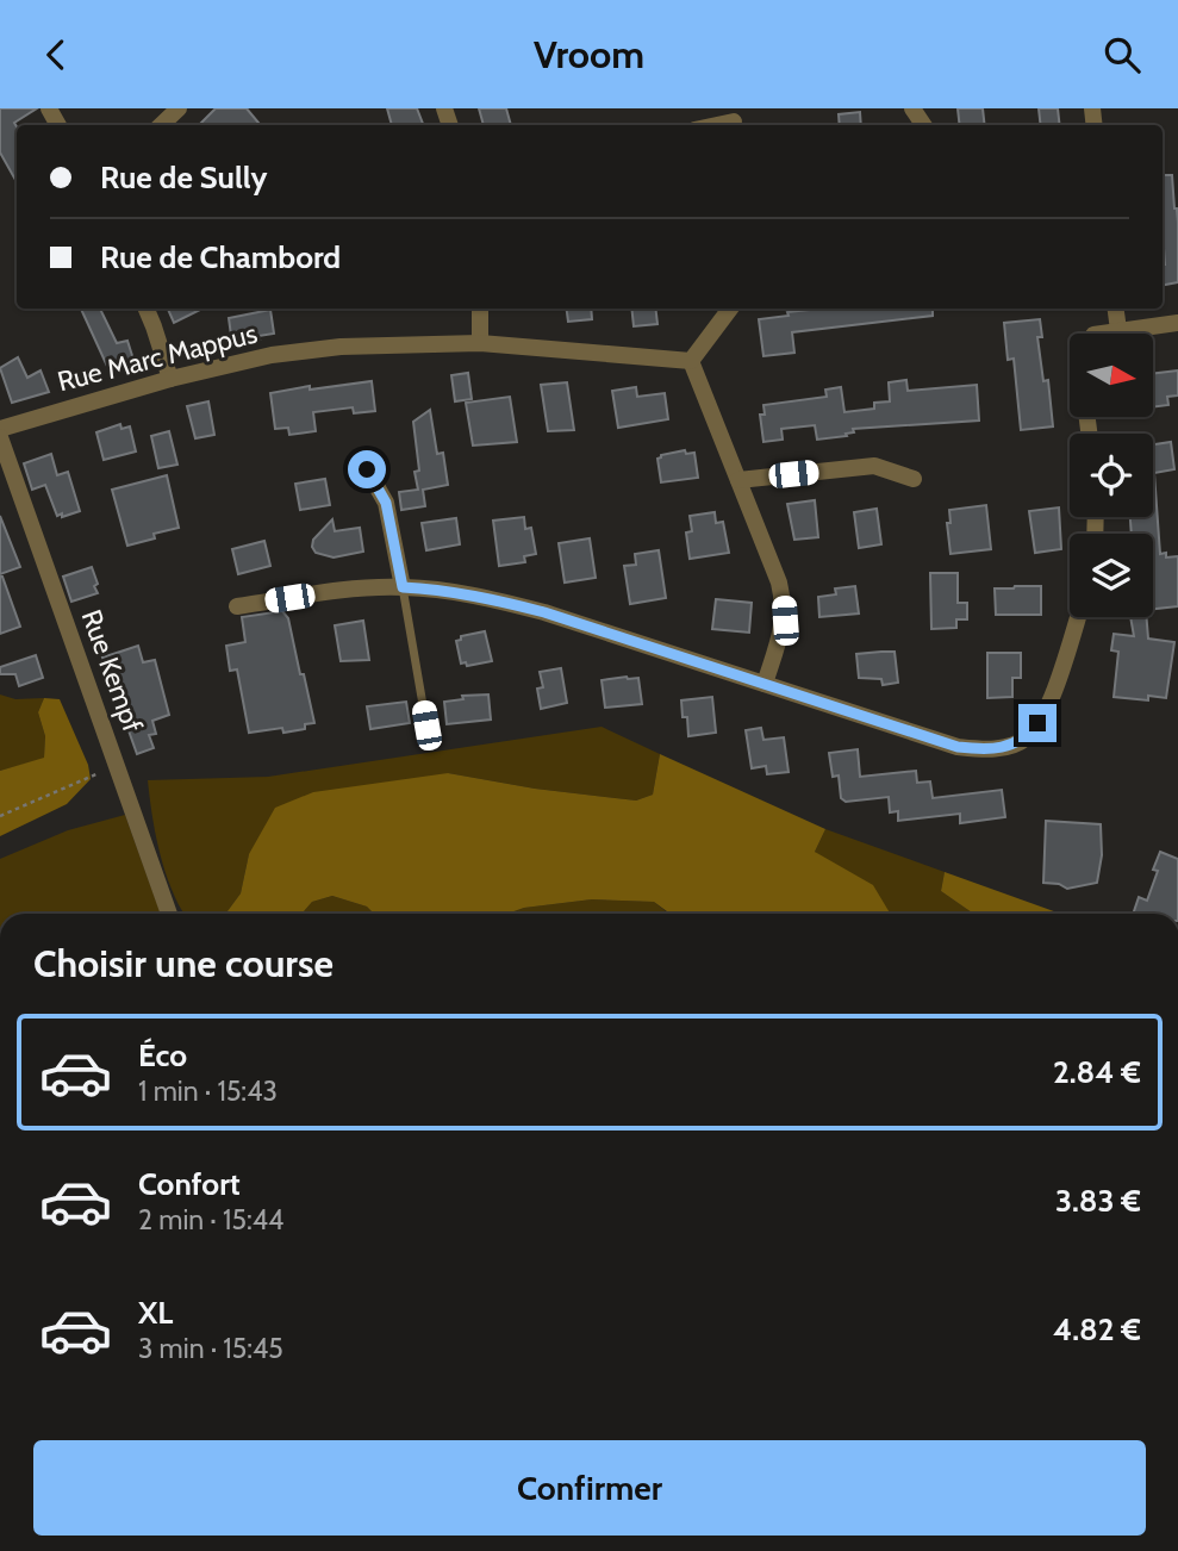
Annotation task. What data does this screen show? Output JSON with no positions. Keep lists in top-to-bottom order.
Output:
{
  "streets": {
    "street": ["Rue Marc Mappus", "Rue Kempf"]
  },
  "north": "right",
  "page": {
    "header": "Vroom",
    "banner": ["Rue de Sully", "Rue de Chambord"],
    "heading": "Choisir une course",
    "list": [
      {
        "name": "Éco",
        "note": "1 min · 15:43",
        "value": "2.84 €"
      },
      {
        "name": "Confort",
        "note": "2 min · 15:44",
        "value": "3.83 €"
      },
      {
        "name": "XL",
        "note": "3 min · 15:45",
        "value": "4.82 €"
      }
    ],
    "buttons": "Confirmer"
  }
}
